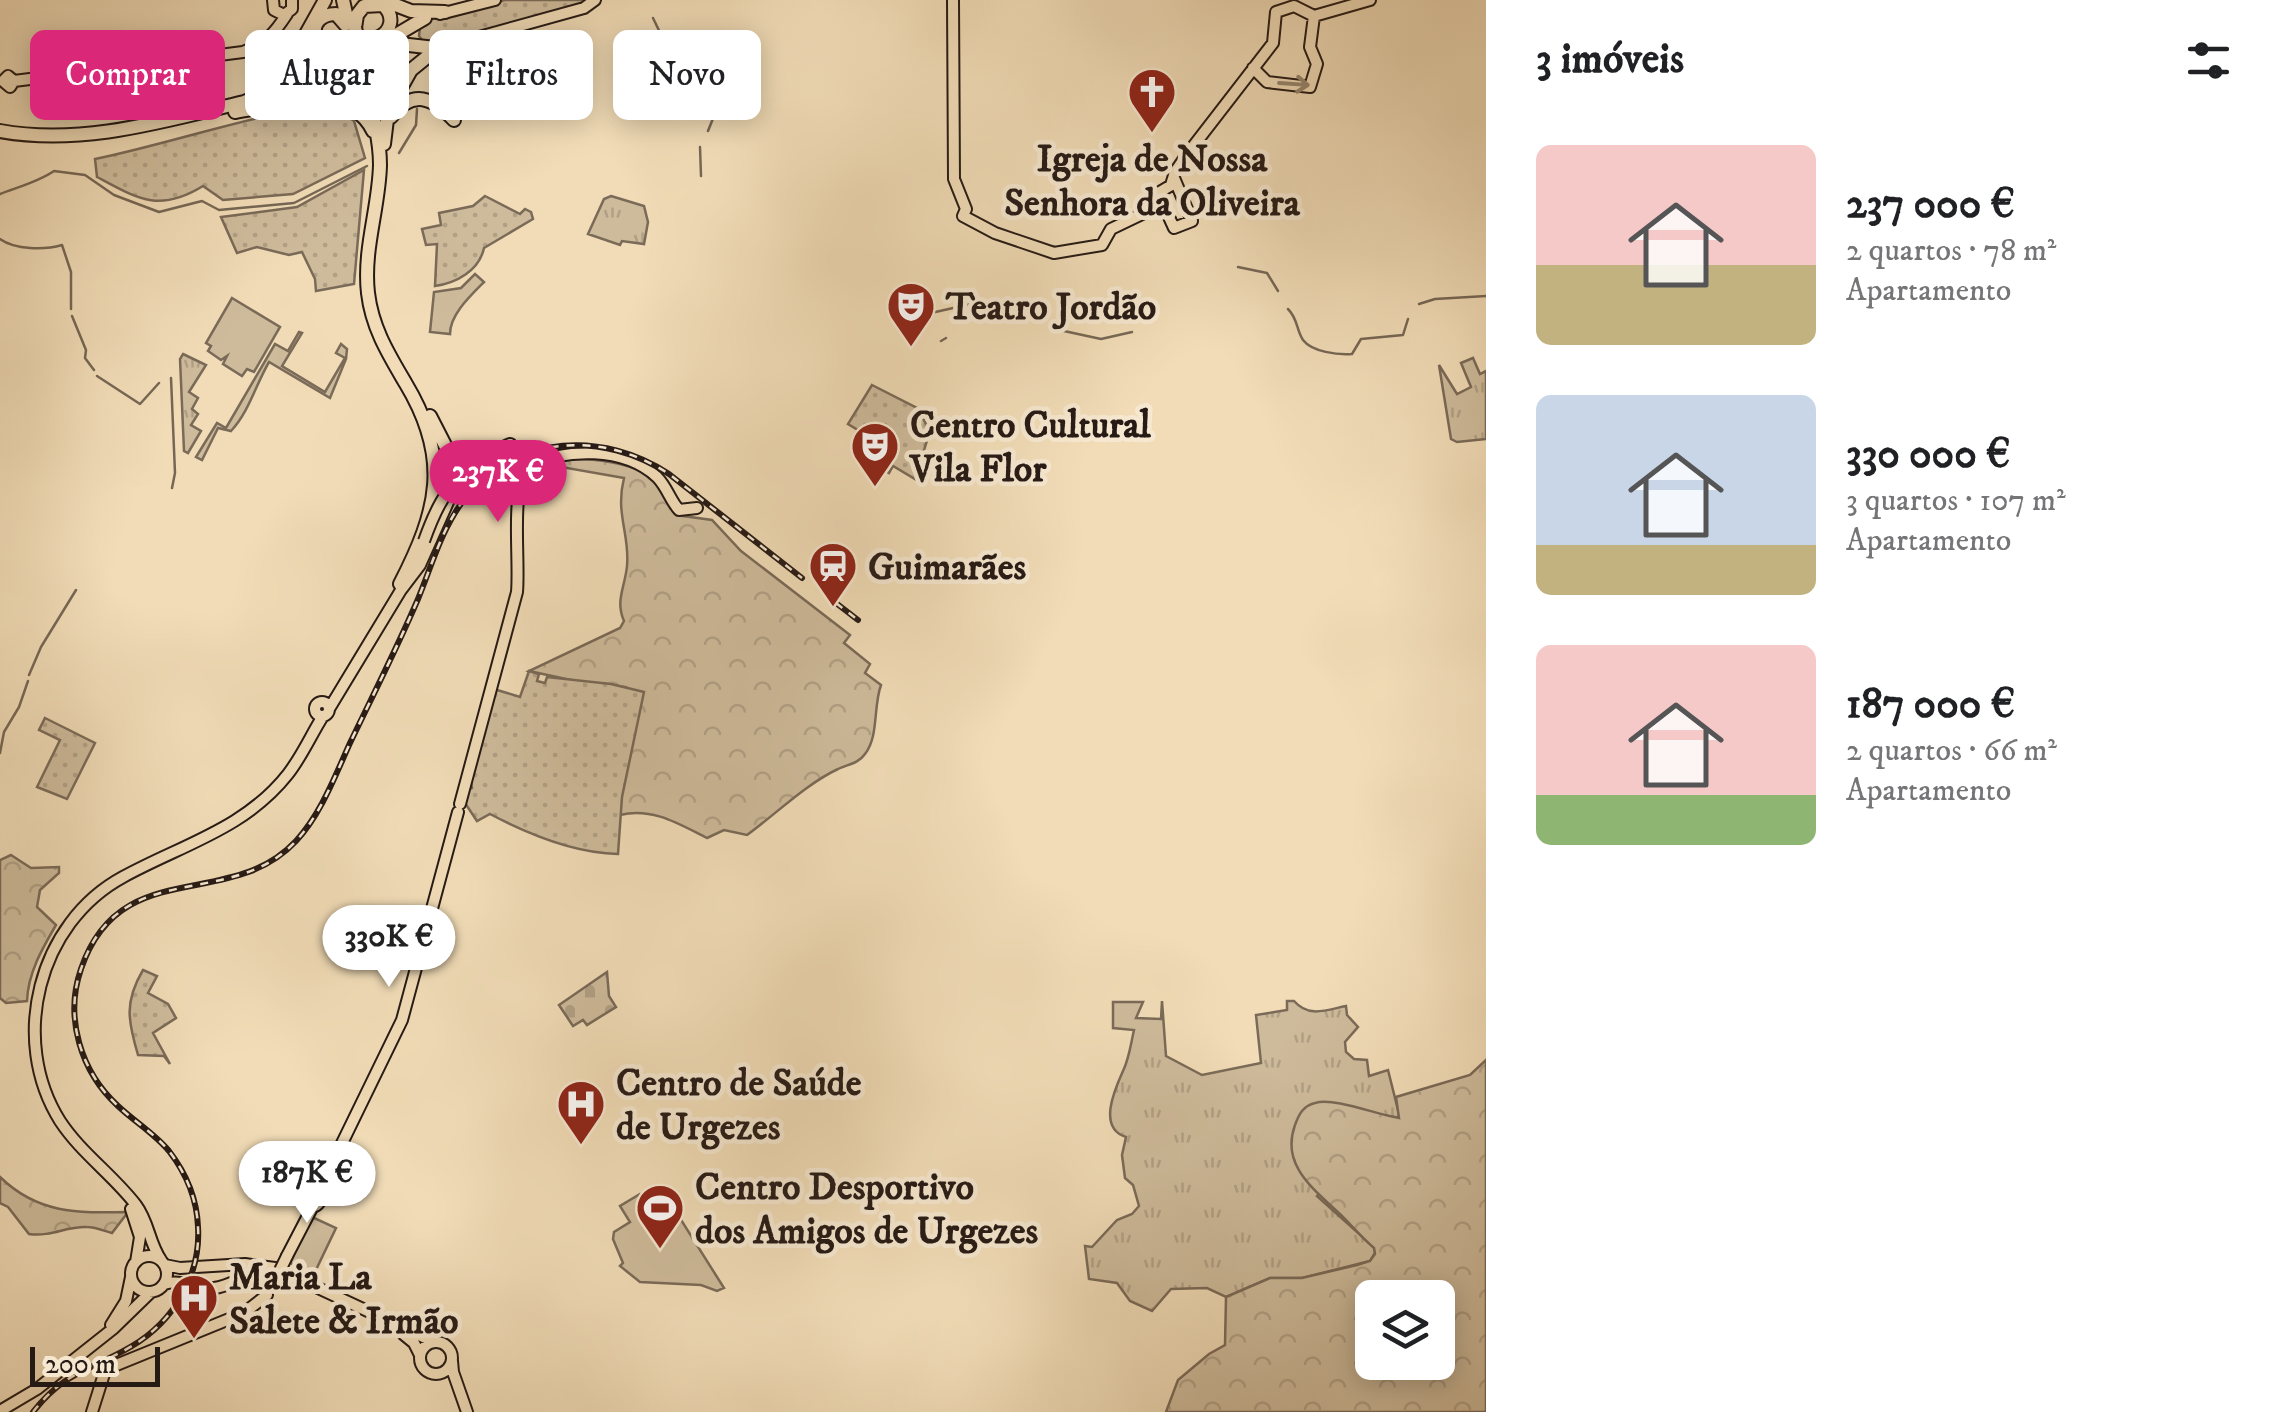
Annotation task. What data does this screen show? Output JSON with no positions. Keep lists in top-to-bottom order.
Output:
{
  "places": {
    "church": ["Igreja de Nossa Senhora da Oliveira"],
    "theatre": ["Teatro Jordão", "Centro Cultural Vila Flor"],
    "station": ["Guimarães"],
    "hospital": ["Centro de Saúde de Urgezes", "Maria La Salete & Irmão"],
    "sports": ["Centro Desportivo dos Amigos de Urgezes"]
  },
  "scale_bar": "200 m",
  "page": {
    "heading": "3 imóveis",
    "chip": [
      "Comprar",
      "Alugar",
      "Filtros",
      "Novo"
    ],
    "list": [
      {
        "name": "237 000 €",
        "note": "2 quartos · 78 m² · Apartamento"
      },
      {
        "name": "330 000 €",
        "note": "3 quartos · 107 m² · Apartamento"
      },
      {
        "name": "187 000 €",
        "note": "2 quartos · 66 m² · Apartamento"
      }
    ],
    "price": ["237K €", "330K €", "187K €"],
    "scale": "200 m"
  }
}
